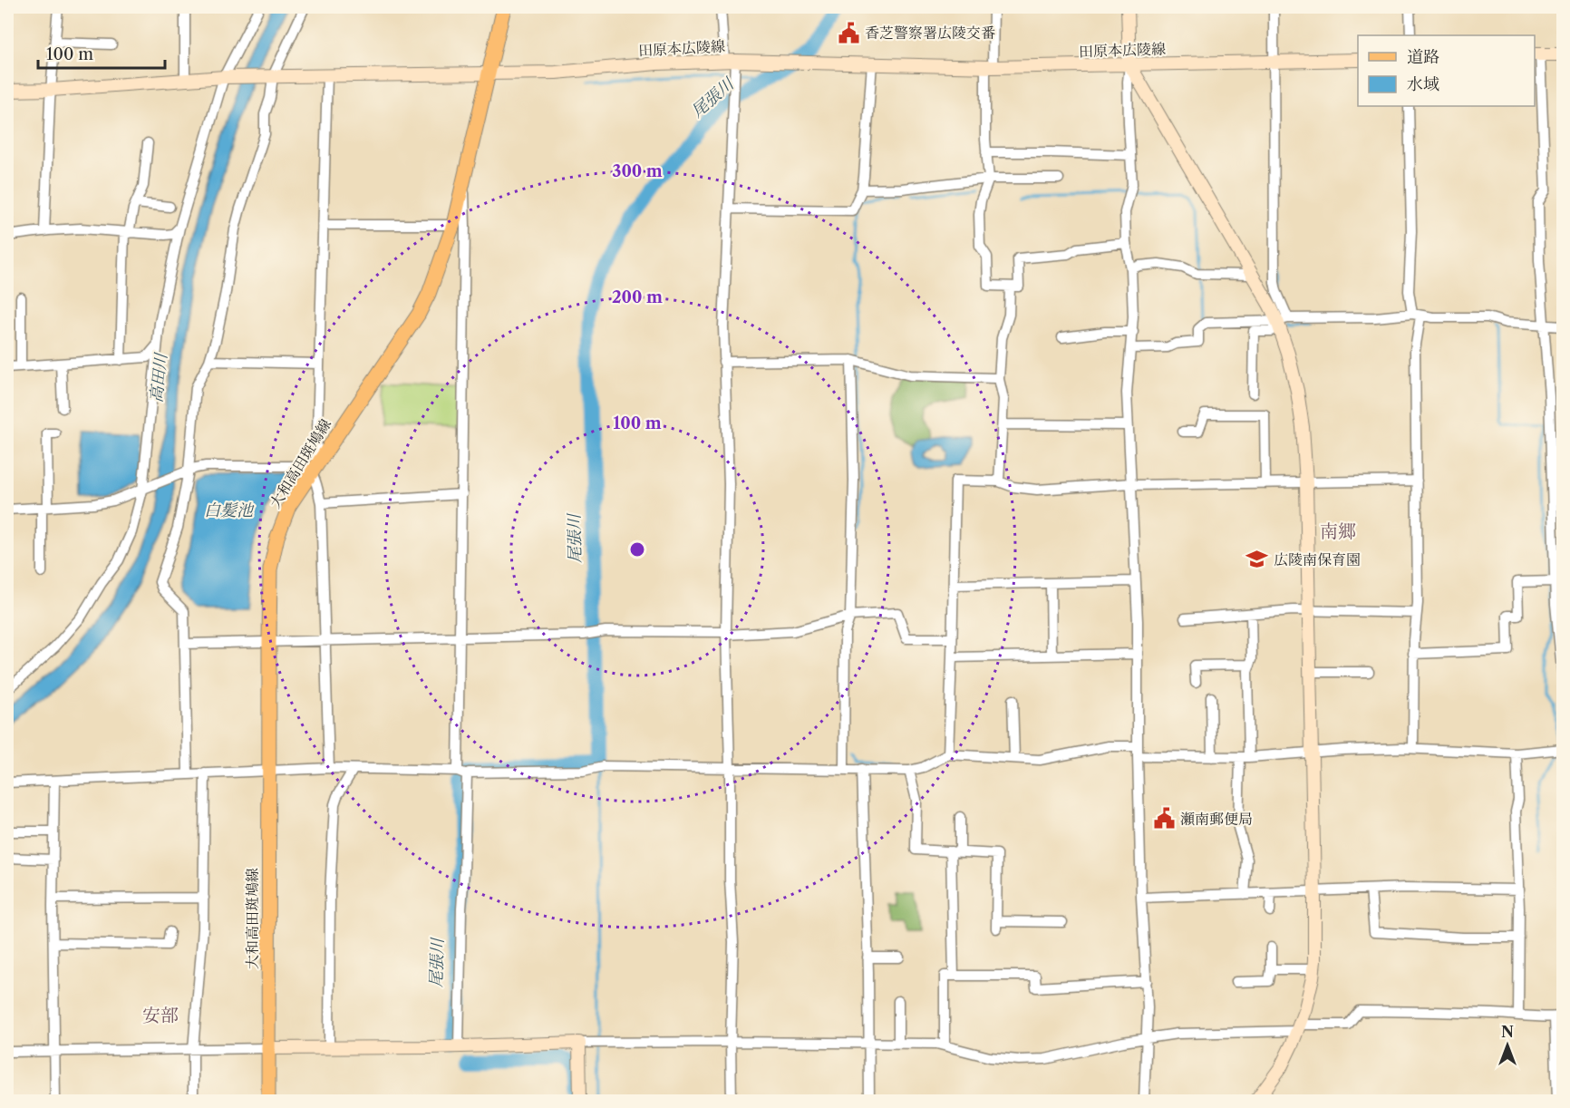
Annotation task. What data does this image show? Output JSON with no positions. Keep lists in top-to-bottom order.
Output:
{
  "streets": {
    "main road": ["大和高田斑鳩線"],
    "street": ["田原本広陵線"]
  },
  "crossings": [
    ["田原本広陵線", "大和高田斑鳩線"]
  ],
  "districts": ["南郷", "安部"],
  "water": ["尾張川", "高田川", "白髪池"],
  "places": {
    "public building": ["香芝警察署広陵交番", "瀬南郵便局"],
    "school or university": ["広陵南保育園"]
  },
  "legend": ["道路", "水域"],
  "scale_bar": "100 m",
  "north": "top",
  "rings": ["300 m", "200 m", "100 m"]
}
